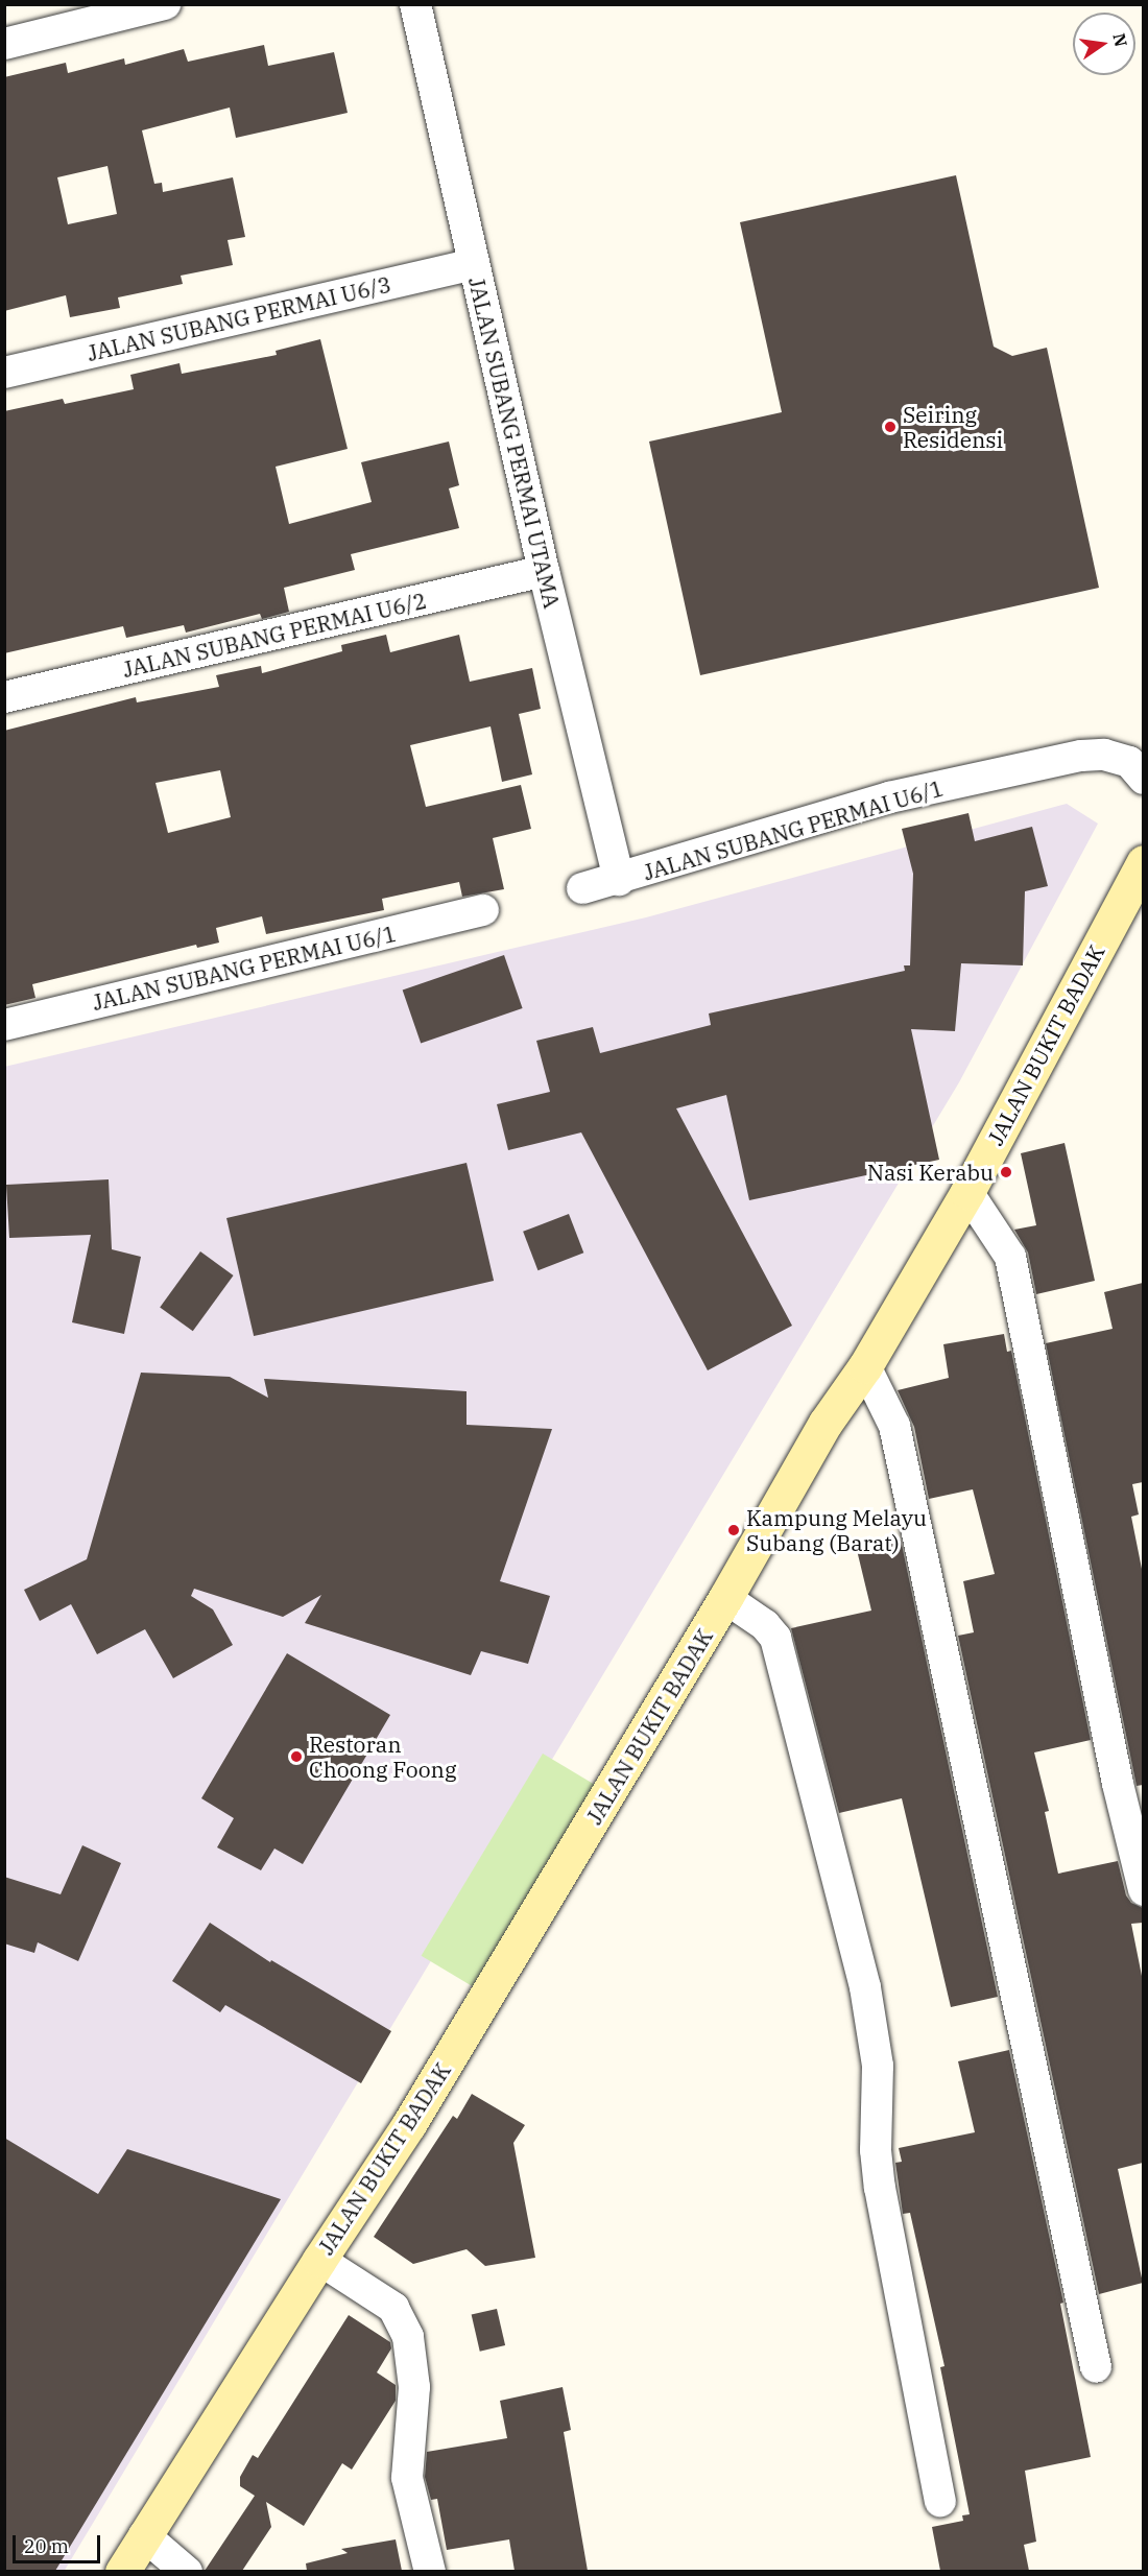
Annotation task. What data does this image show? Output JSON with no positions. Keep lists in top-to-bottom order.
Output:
{
  "streets": {
    "main road": ["JALAN BUKIT BADAK"],
    "street": [
      "JALAN SUBANG PERMAI U6/3",
      "JALAN SUBANG PERMAI UTAMA",
      "JALAN SUBANG PERMAI U6/2",
      "JALAN SUBANG PERMAI U6/1"
    ]
  },
  "crossings": [
    ["JALAN SUBANG PERMAI U6/3", "JALAN SUBANG PERMAI UTAMA"],
    ["JALAN SUBANG PERMAI UTAMA", "JALAN SUBANG PERMAI U6/2"],
    ["JALAN SUBANG PERMAI UTAMA", "JALAN SUBANG PERMAI U6/1"]
  ],
  "places": [
    "Seiring Residensi",
    "Nasi Kerabu",
    "Kampung Melayu Subang (Barat)",
    "Restoran Choong Foong"
  ],
  "scale_bar": "20 m",
  "north": "right"
}
